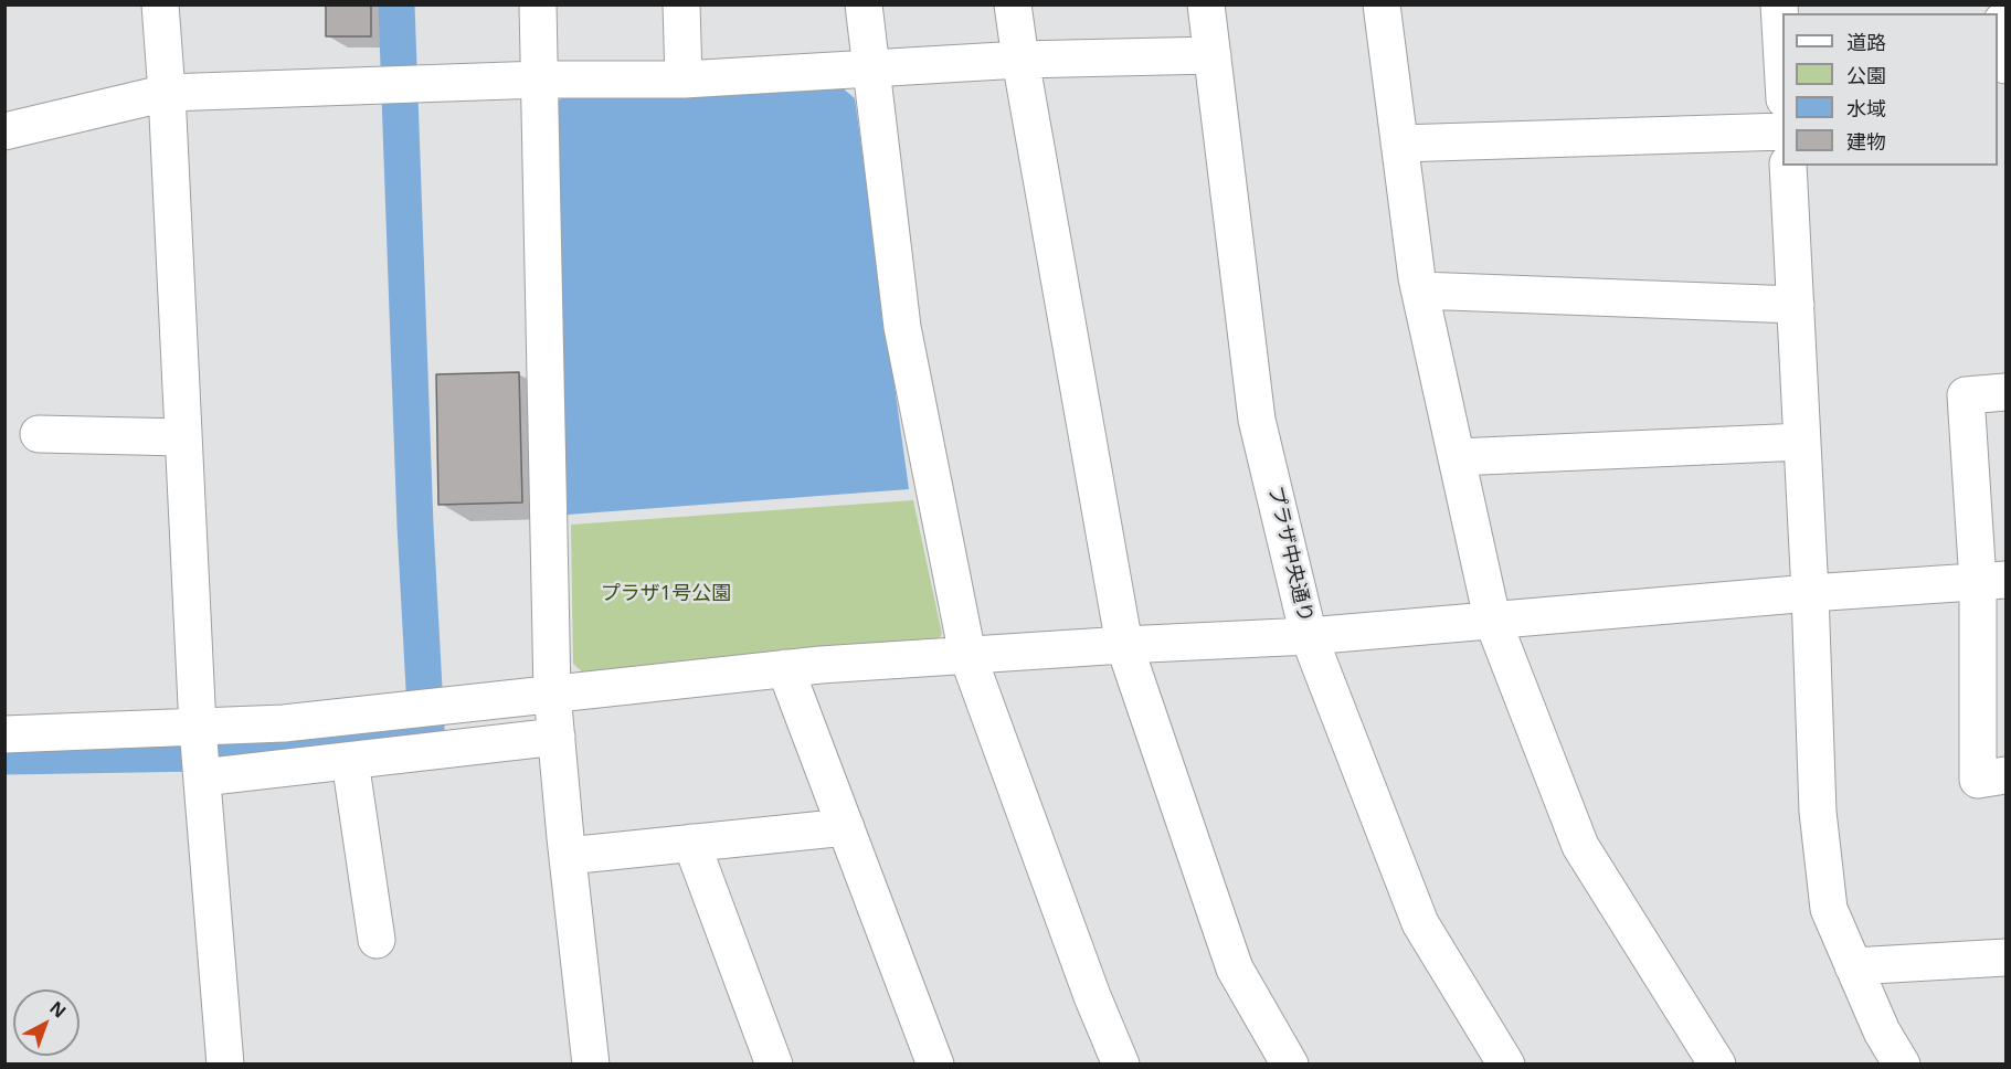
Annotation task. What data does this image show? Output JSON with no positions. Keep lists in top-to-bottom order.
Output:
{
  "streets": {
    "street": ["プラザ中央通り"]
  },
  "parks": ["プラザ1号公園"],
  "legend": [
    "道路",
    "公園",
    "水域",
    "建物"
  ],
  "north": "top right"
}
